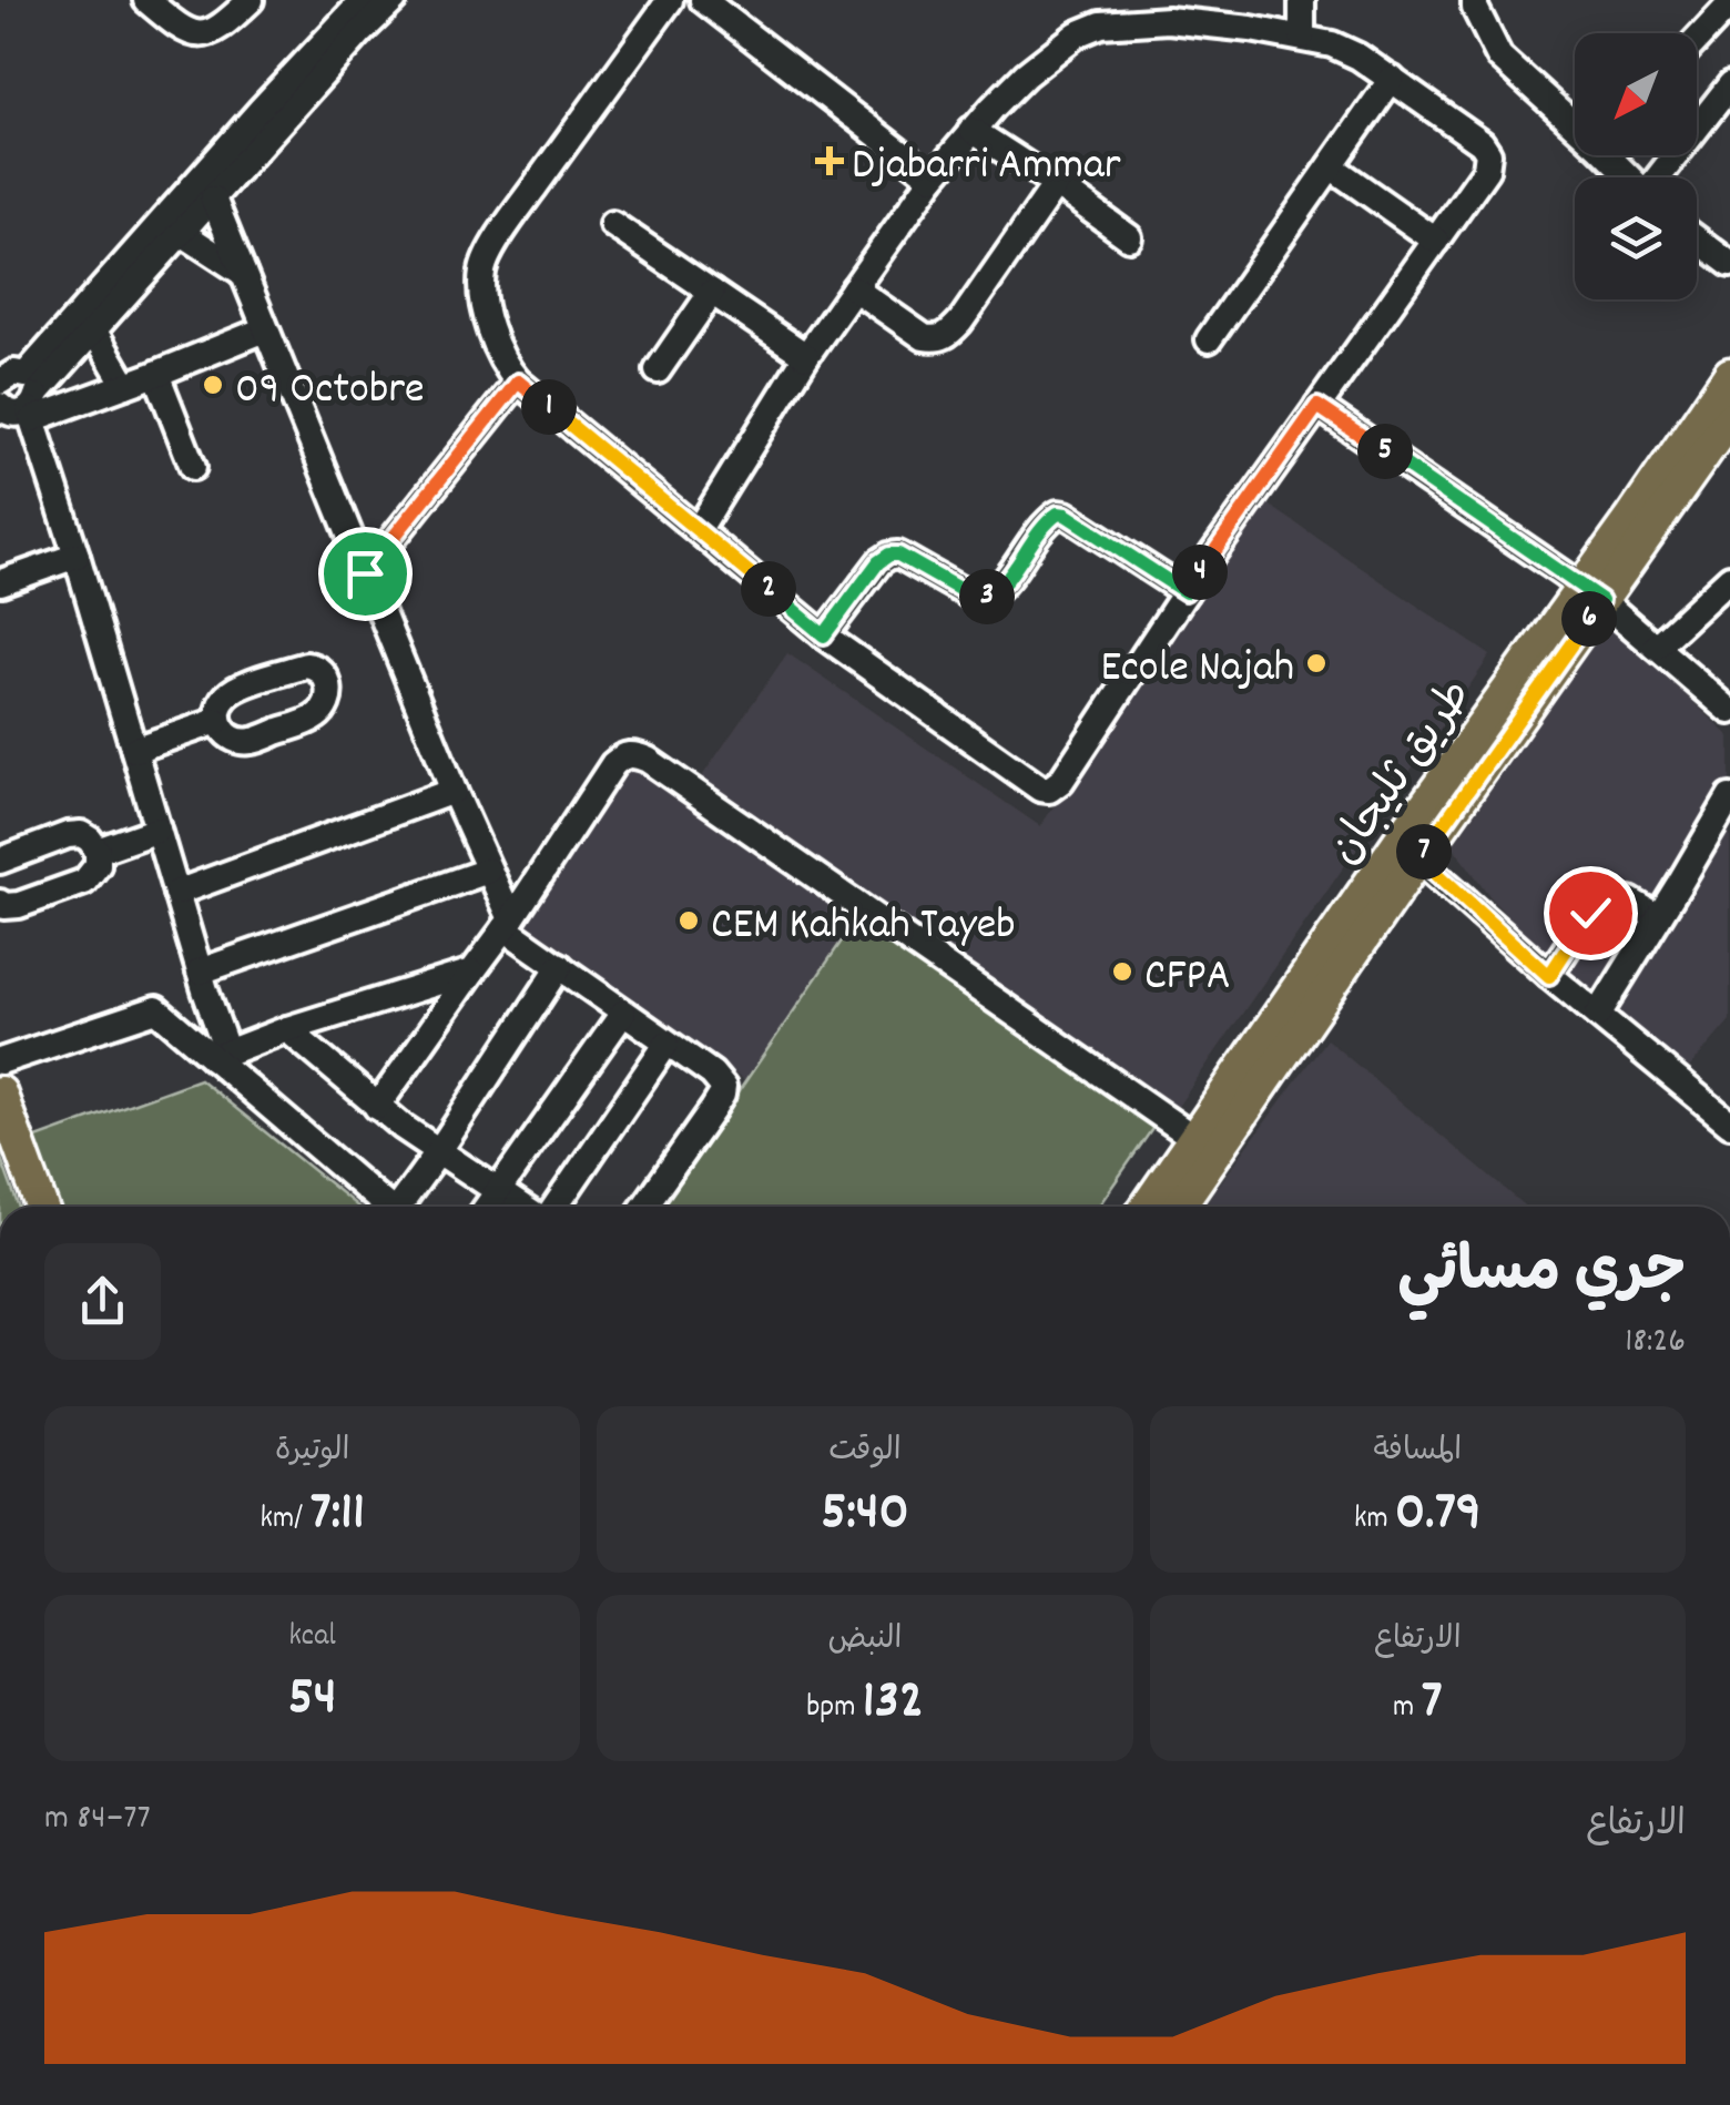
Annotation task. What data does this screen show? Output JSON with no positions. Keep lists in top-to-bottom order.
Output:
{
  "streets": {
    "main road": ["طريق ثليجان"]
  },
  "places": {
    "health": ["Djabarri Ammar"],
    "other": [
      "09 Octobre",
      "Ecole Najah",
      "CEM Kahkah Tayeb",
      "CFPA"
    ]
  },
  "north": "bottom left",
  "page": {
    "pins": [
      "1",
      "5",
      "4",
      "2",
      "3",
      "6",
      "7"
    ],
    "heading": ["جري مسائي", "18:26"],
    "stats": [
      ["المسافة", "0.79 km"],
      ["الوقت", "5:40"],
      ["الوتيرة", "7:11 /km"],
      ["الارتفاع", "7 m"],
      ["النبض", "132 bpm"],
      ["kcal", "54"]
    ],
    "chart": ["الارتفاع", "77–84 m"]
  }
}
